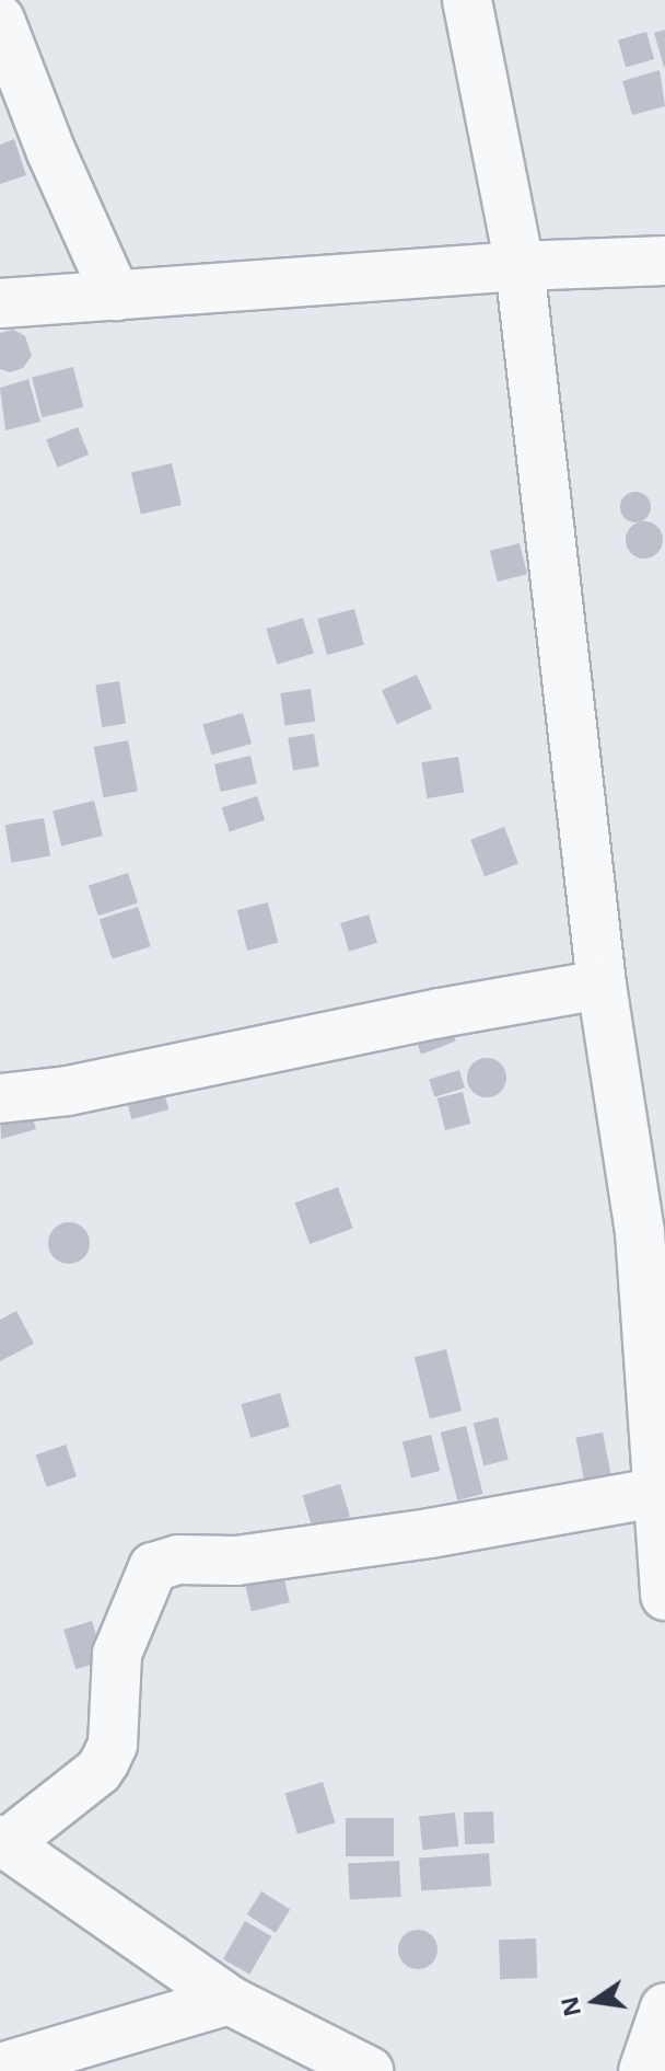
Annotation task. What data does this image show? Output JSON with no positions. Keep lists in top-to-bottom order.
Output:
{
  "north": "left"
}
